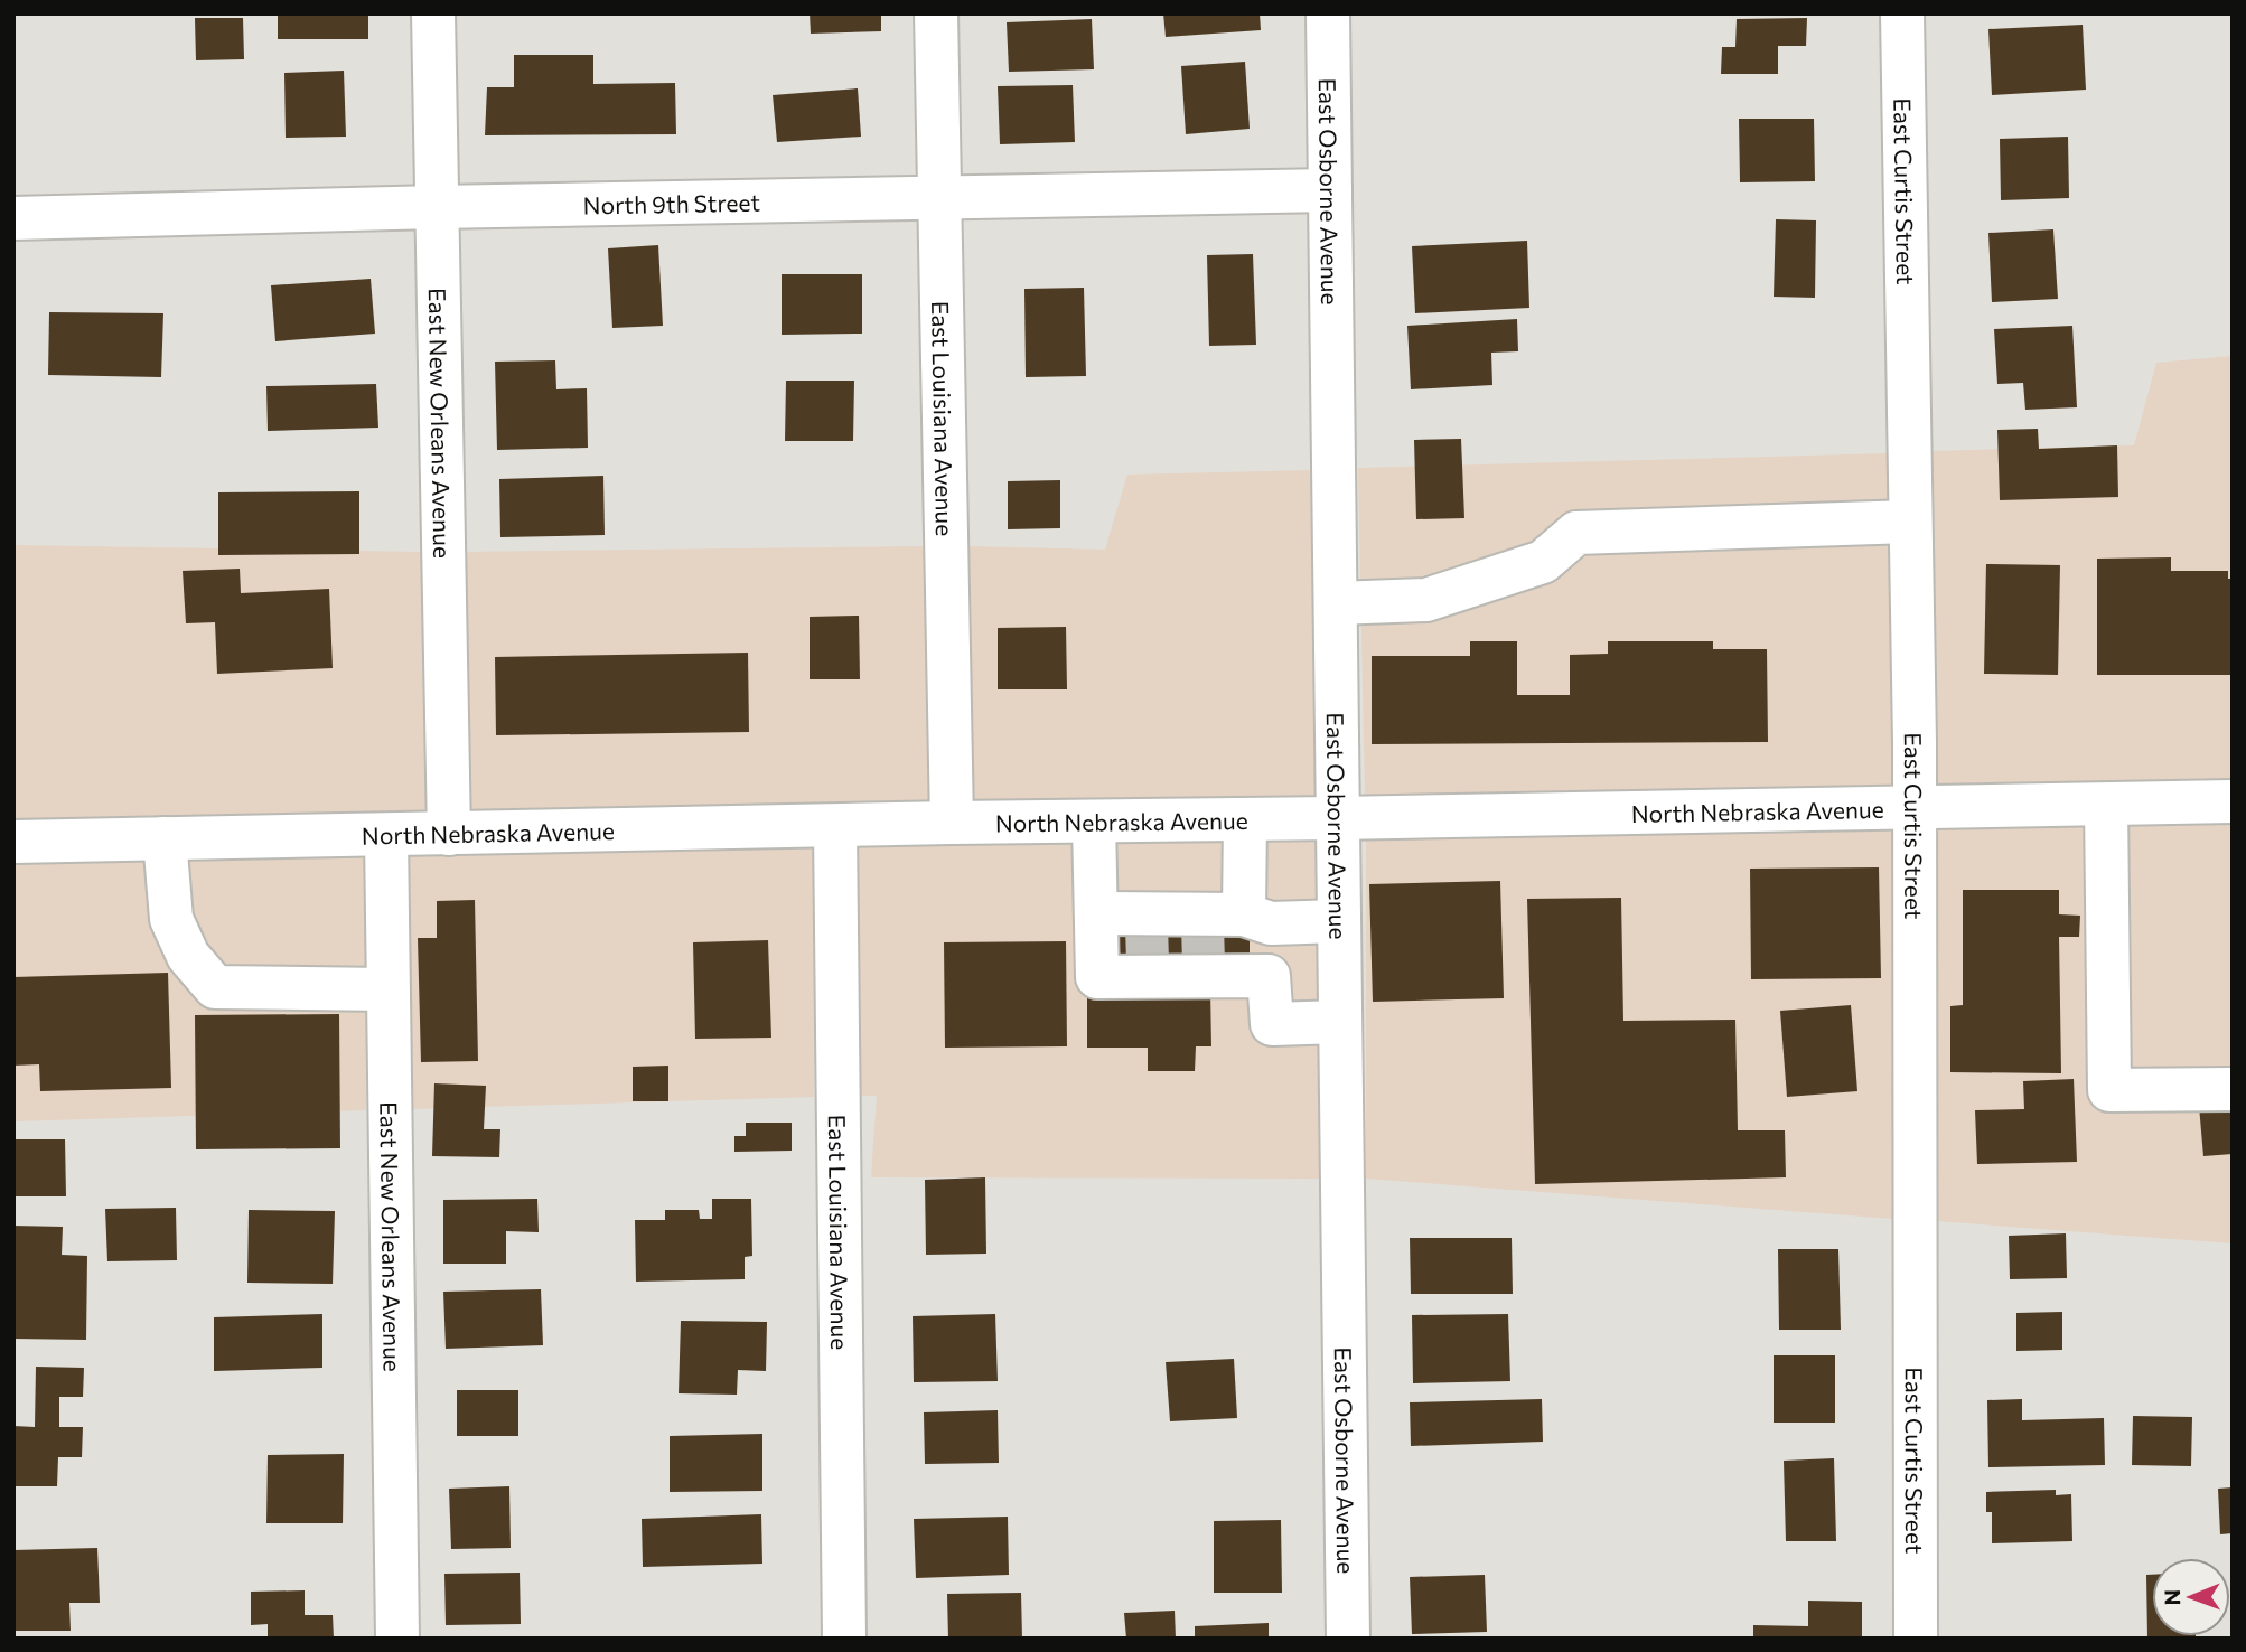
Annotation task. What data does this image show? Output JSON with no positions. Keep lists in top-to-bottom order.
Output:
{
  "streets": {
    "street": [
      "East Osborne Avenue",
      "East Curtis Street",
      "North 9th Street",
      "East Louisiana Avenue",
      "East New Orleans Avenue",
      "North Nebraska Avenue"
    ]
  },
  "crossings": [
    ["East Osborne Avenue", "North 9th Street"],
    ["East Osborne Avenue", "North Nebraska Avenue"],
    ["East Curtis Street", "North Nebraska Avenue"],
    ["North 9th Street", "East Louisiana Avenue"],
    ["North 9th Street", "East New Orleans Avenue"],
    ["East Louisiana Avenue", "North Nebraska Avenue"],
    ["East New Orleans Avenue", "North Nebraska Avenue"]
  ],
  "north": "left"
}
